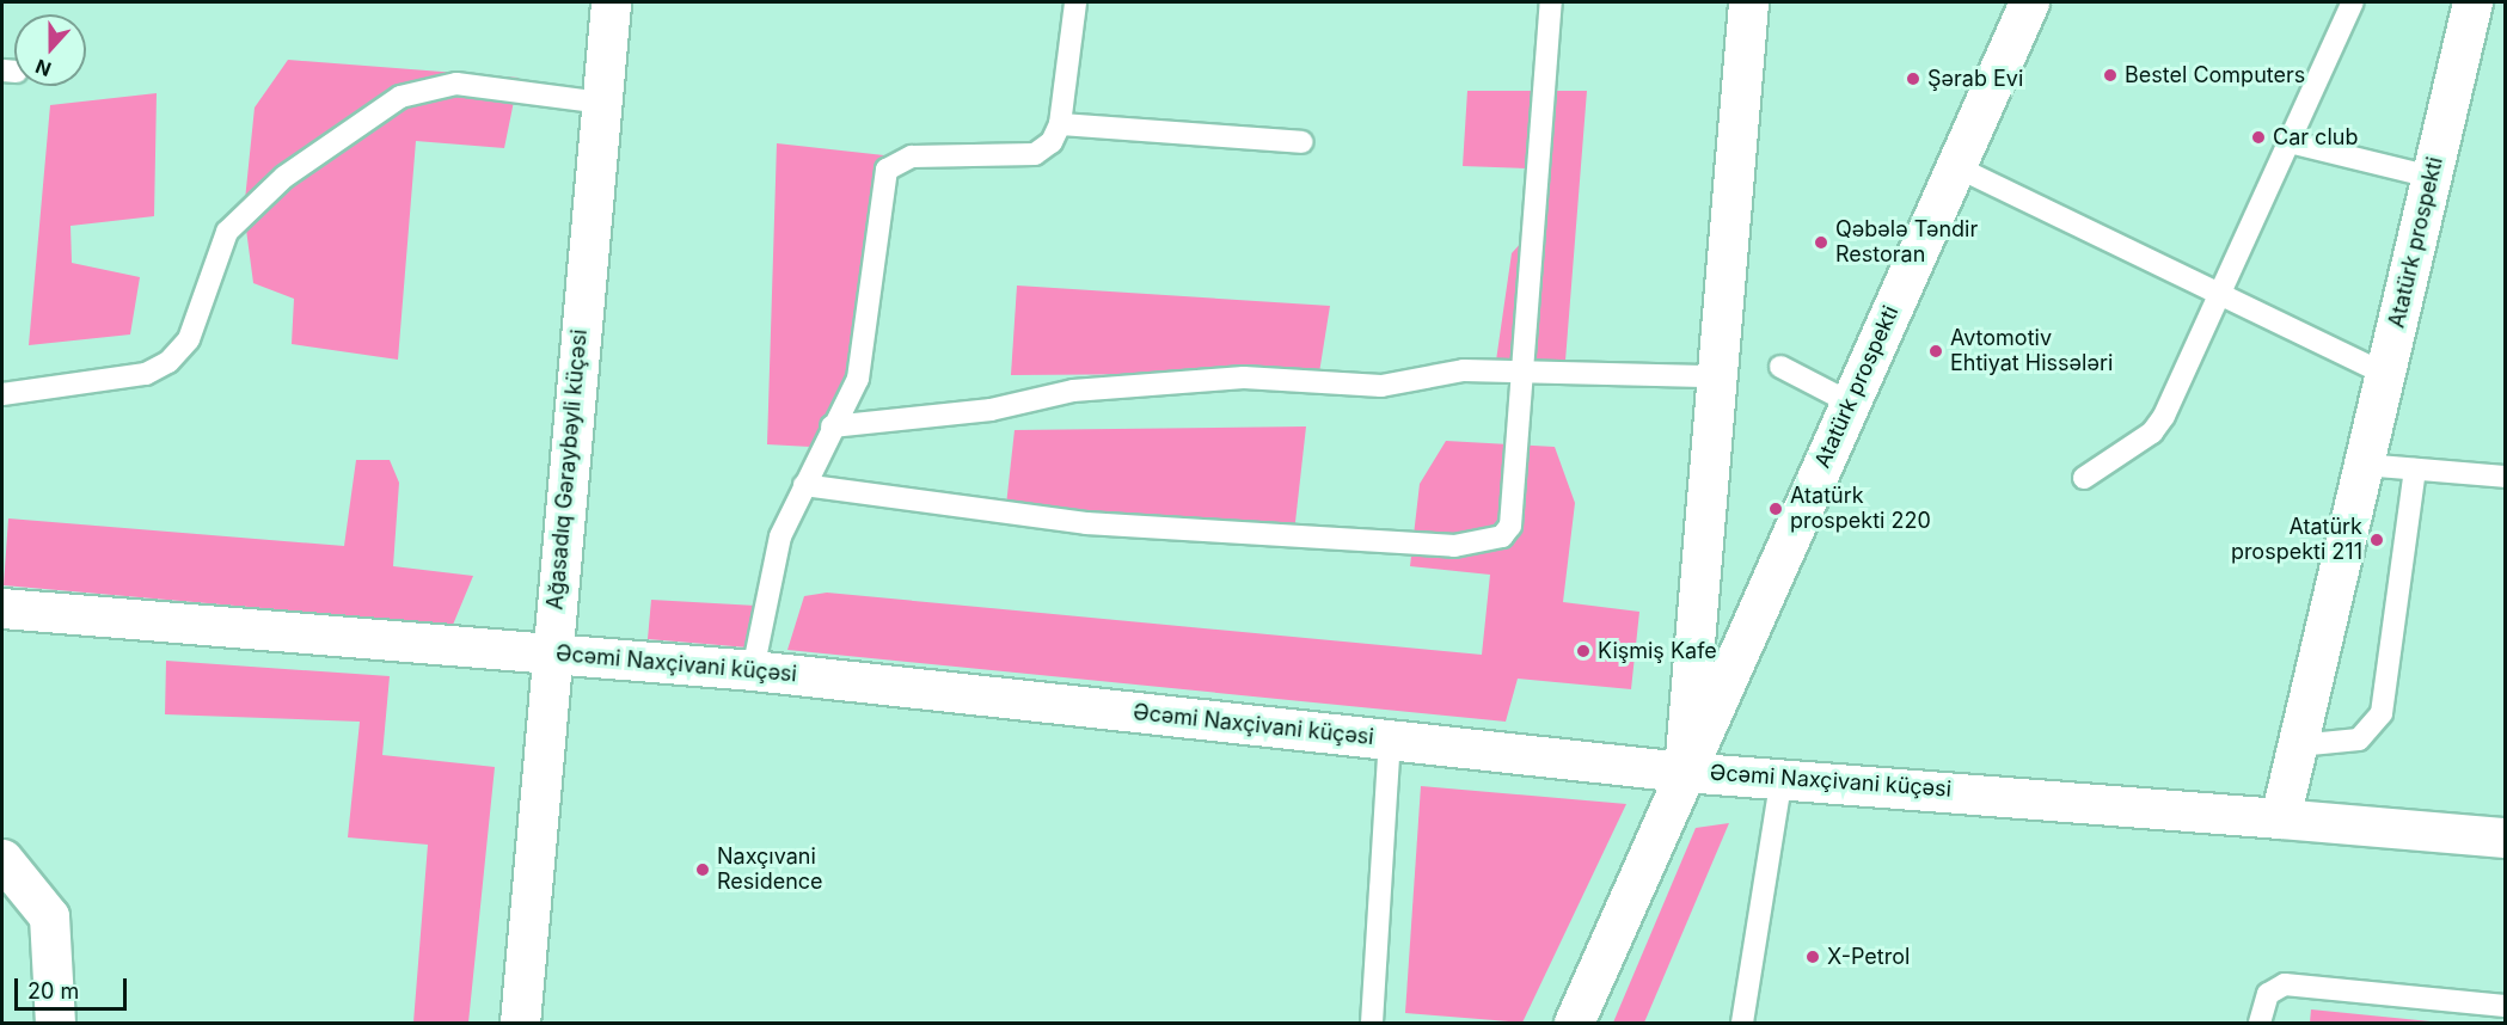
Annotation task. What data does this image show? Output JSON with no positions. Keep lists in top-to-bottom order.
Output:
{
  "streets": {
    "street": ["Atatürk prospekti", "Ağasadıq Gəraybəyli küçəsi", "Əcəmi Naxçivani küçəsi"]
  },
  "crossings": [
    ["Atatürk prospekti", "Əcəmi Naxçivani küçəsi"],
    ["Ağasadıq Gəraybəyli küçəsi", "Əcəmi Naxçivani küçəsi"]
  ],
  "places": [
    "Bestel Computers",
    "Şərab Evi",
    "Car club",
    "Qəbələ Təndir Restoran",
    "Avtomotiv Ehtiyat Hissələri",
    "Atatürk prospekti 220",
    "Atatürk prospekti 211",
    "Kişmiş Kafe",
    "Naxçıvani Residence",
    "X-Petrol"
  ],
  "scale_bar": "20 m",
  "north": "bottom"
}
